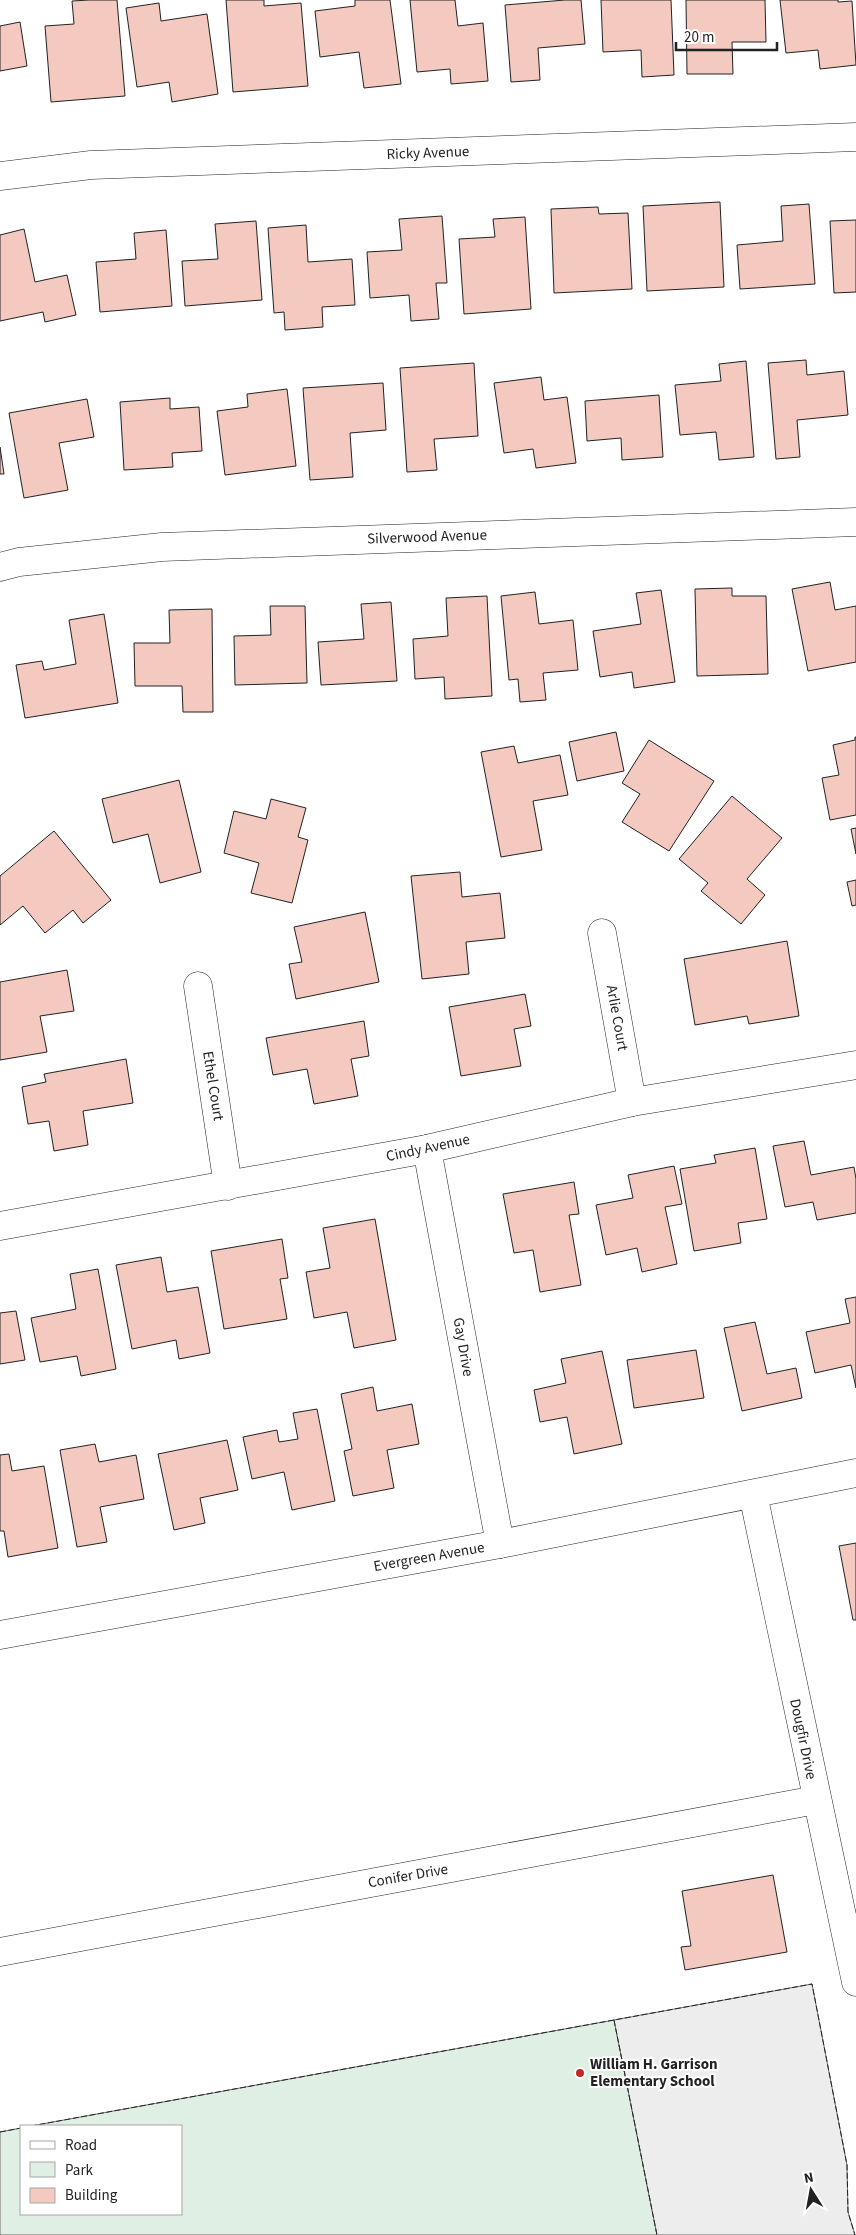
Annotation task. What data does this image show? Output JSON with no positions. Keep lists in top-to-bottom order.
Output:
{
  "streets": {
    "street": [
      "Ricky Avenue",
      "Silverwood Avenue",
      "Arlie Court",
      "Ethel Court",
      "Cindy Avenue",
      "Gay Drive",
      "Evergreen Avenue",
      "Dougfir Drive",
      "Conifer Drive"
    ]
  },
  "crossings": [
    ["Arlie Court", "Cindy Avenue"],
    ["Ethel Court", "Cindy Avenue"],
    ["Cindy Avenue", "Gay Drive"],
    ["Gay Drive", "Evergreen Avenue"],
    ["Evergreen Avenue", "Dougfir Drive"],
    ["Dougfir Drive", "Conifer Drive"]
  ],
  "places": ["William H. Garrison Elementary School"],
  "legend": ["Road", "Park", "Building"],
  "scale_bar": "20 m",
  "north": "top"
}
